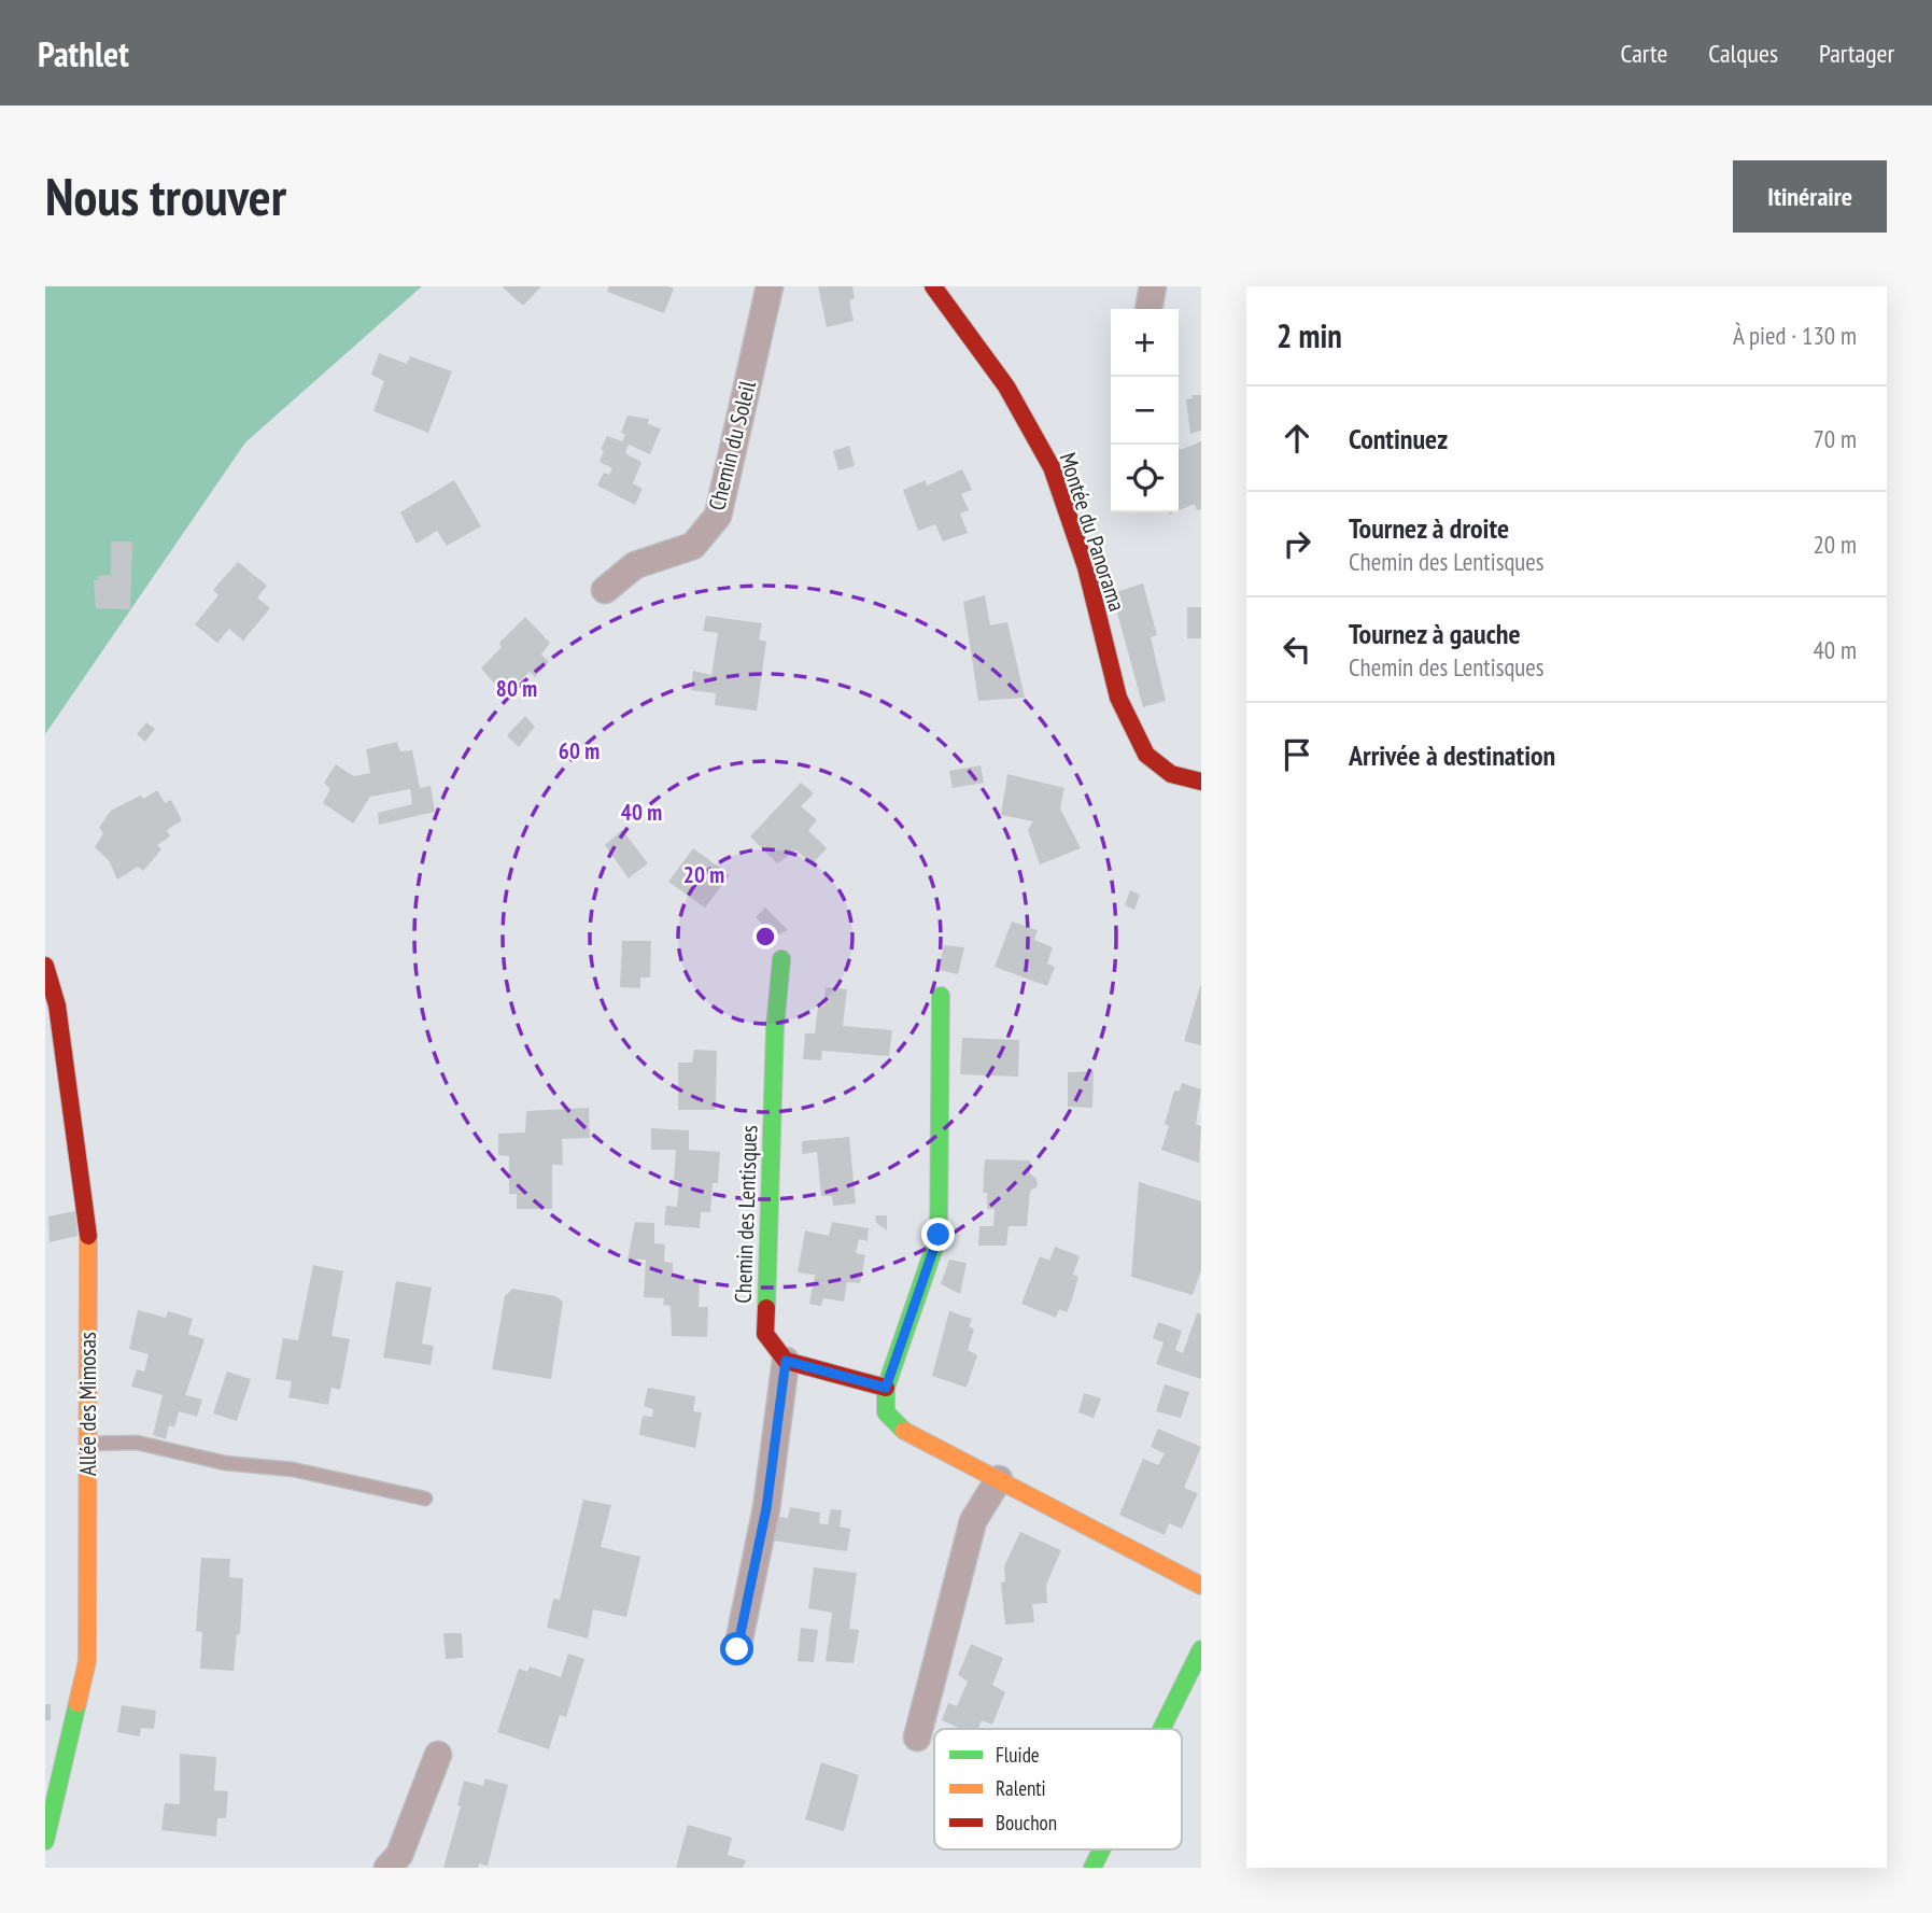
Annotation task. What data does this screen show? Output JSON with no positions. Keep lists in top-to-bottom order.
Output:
{
  "streets": {
    "street": [
      "Chemin du Soleil",
      "Montée du Panorama",
      "Chemin des Lentisques",
      "Allée des Mimosas"
    ]
  },
  "legend": ["Fluide", "Ralenti", "Bouchon"],
  "page": {
    "header": "Pathlet",
    "nav": ["Carte", "Calques", "Partager"],
    "buttons": "Itinéraire",
    "title": "Nous trouver",
    "heading": ["2 min", "À pied · 130 m"],
    "map_buttons": ["+", "−"],
    "list": [
      ["Continuez", "70 m"],
      ["Tournez à droite", "Chemin des Lentisques", "20 m"],
      ["Tournez à gauche", "Chemin des Lentisques", "40 m"],
      "Arrivée à destination"
    ]
  },
  "rings": [
    "80 m",
    "60 m",
    "40 m",
    "20 m"
  ]
}
